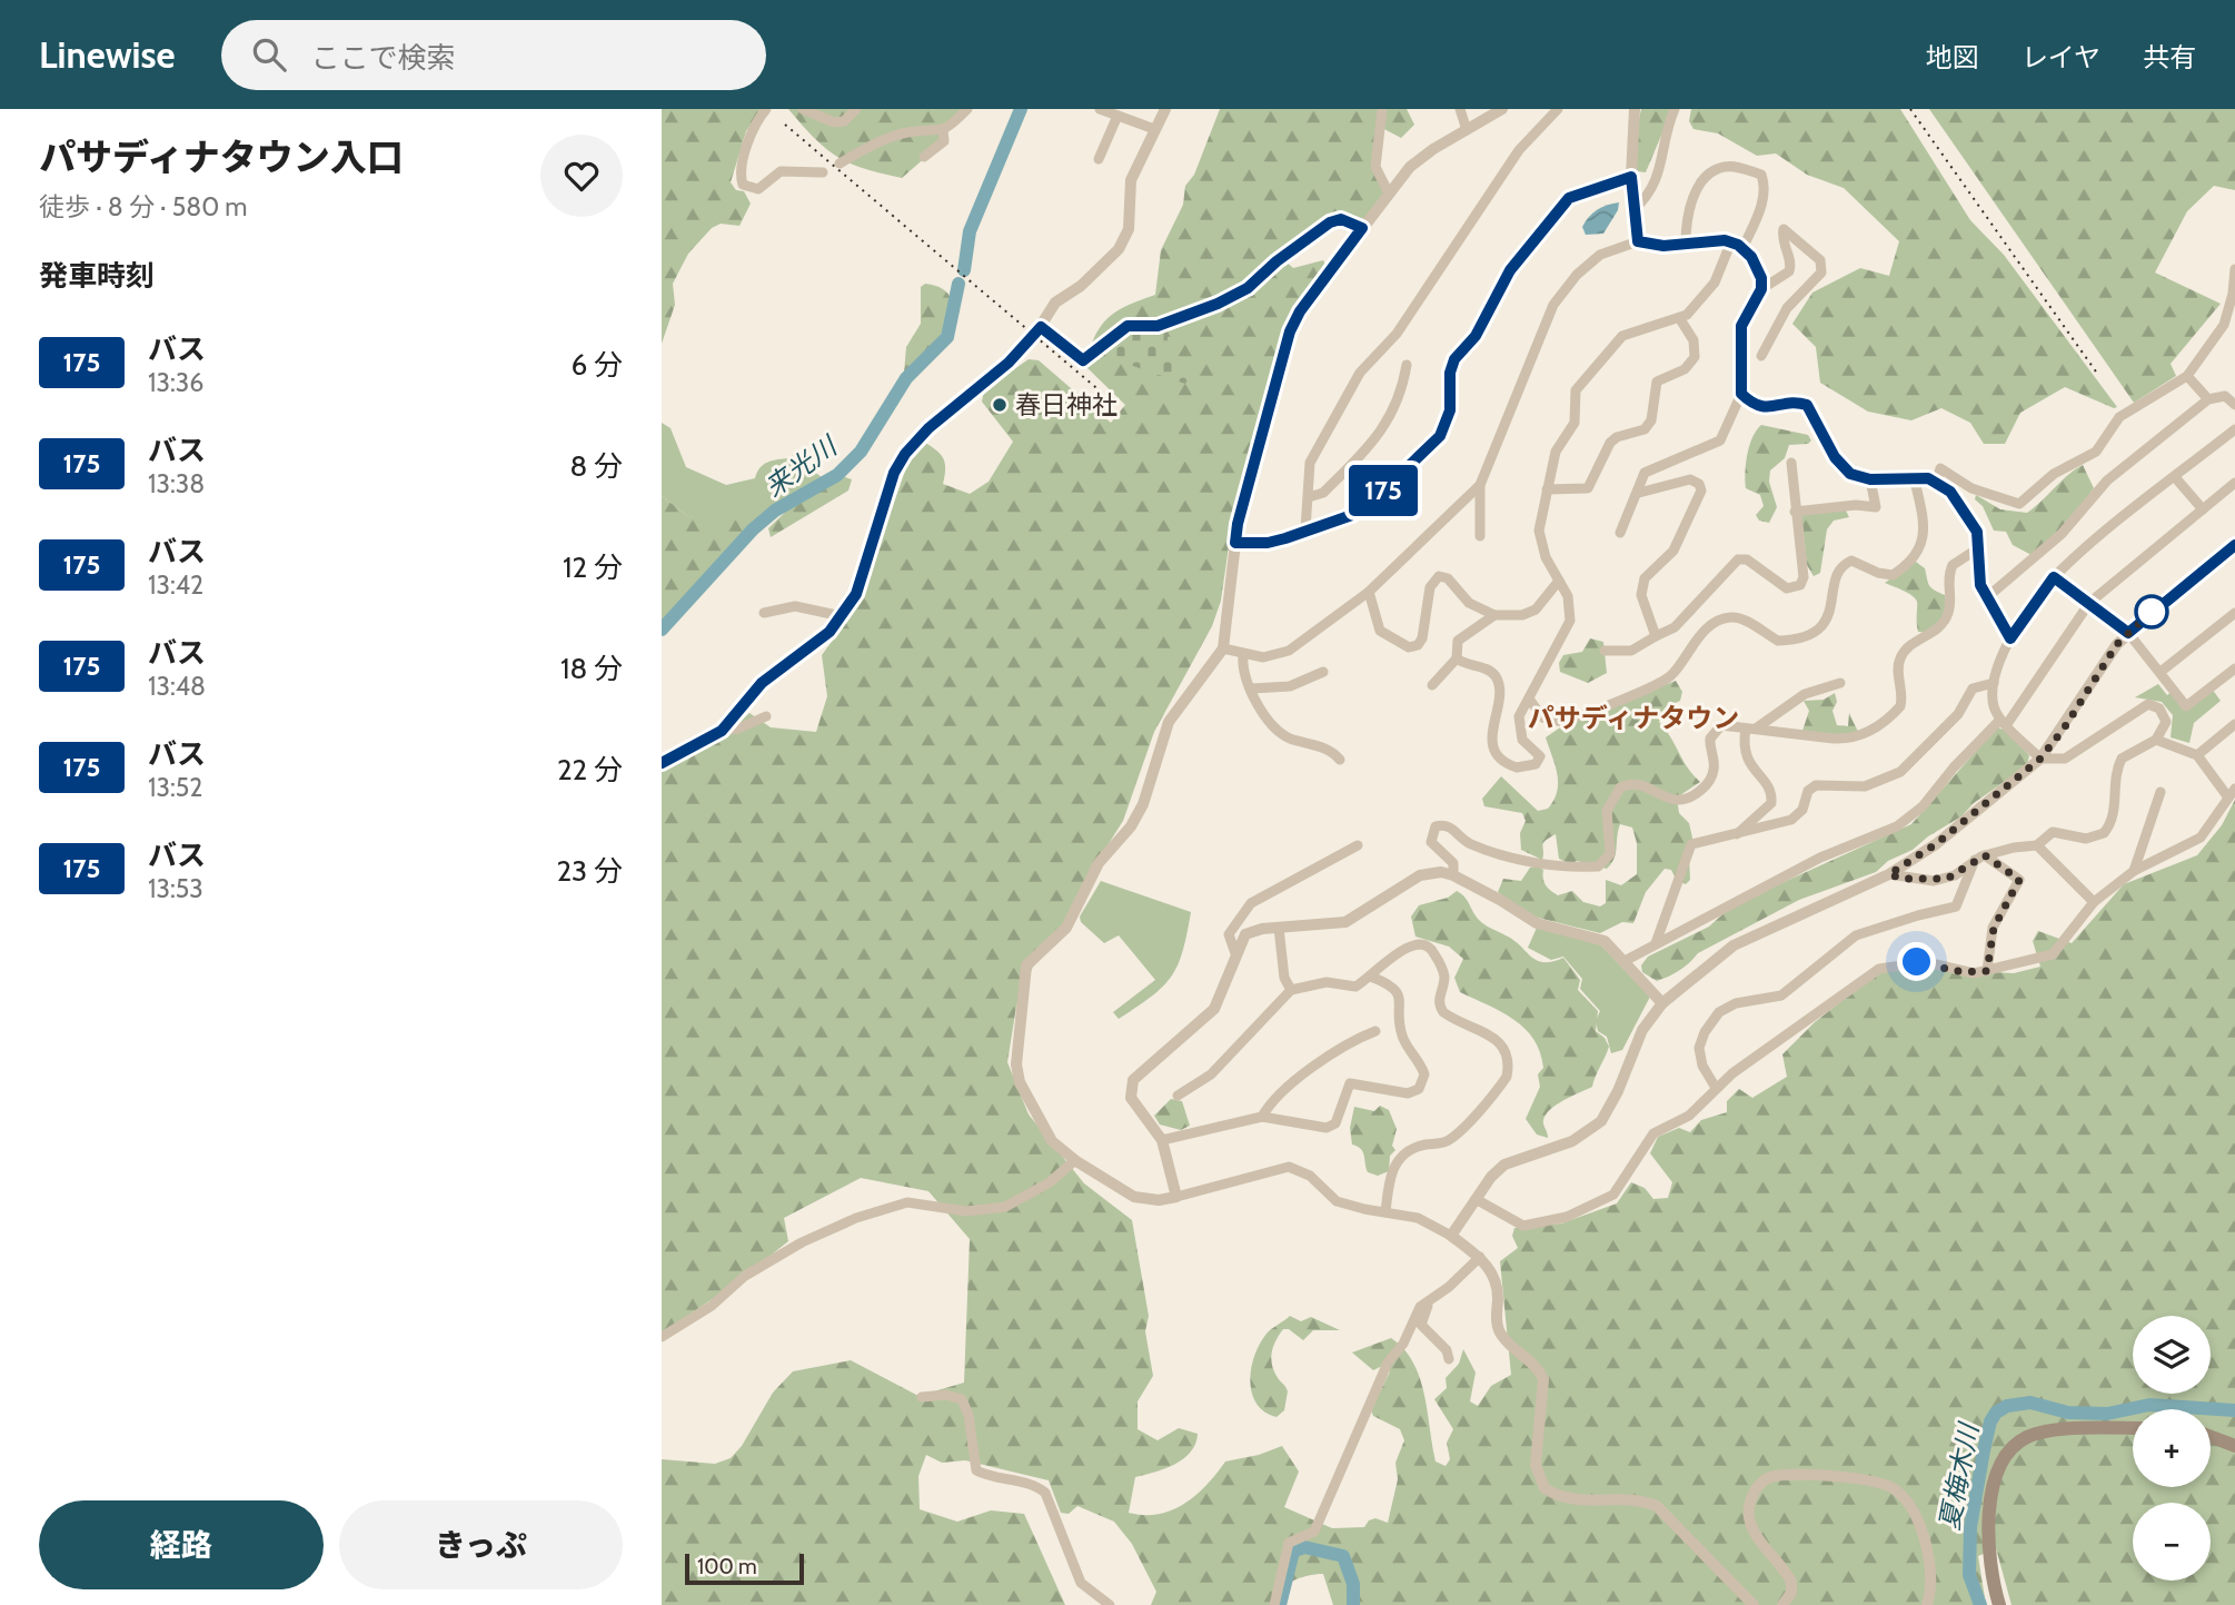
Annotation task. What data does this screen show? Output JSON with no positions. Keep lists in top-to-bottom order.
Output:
{
  "districts": ["パサディナタウン"],
  "water": ["来光川", "夏梅木川"],
  "places": ["春日神社"],
  "lines": ["bus line 175"],
  "scale_bar": "100 m",
  "page": {
    "header": "Linewise",
    "search": "ここで検索",
    "nav": ["地図", "レイヤ", "共有"],
    "heading": [
      ["パサディナタウン入口", "徒歩 · 8 分 · 580 m"],
      "発車時刻"
    ],
    "on_map": "175",
    "list": [
      {
        "mark": "175",
        "name": "バス",
        "note": "13:36",
        "value": "6 分"
      },
      {
        "mark": "175",
        "name": "バス",
        "note": "13:38",
        "value": "8 分"
      },
      {
        "mark": "175",
        "name": "バス",
        "note": "13:42",
        "value": "12 分"
      },
      {
        "mark": "175",
        "name": "バス",
        "note": "13:48",
        "value": "18 分"
      },
      {
        "mark": "175",
        "name": "バス",
        "note": "13:52",
        "value": "22 分"
      },
      {
        "mark": "175",
        "name": "バス",
        "note": "13:53",
        "value": "23 分"
      }
    ],
    "map_buttons": ["+", "−"],
    "buttons": ["経路", "きっぷ"],
    "scale": "100 m"
  }
}
